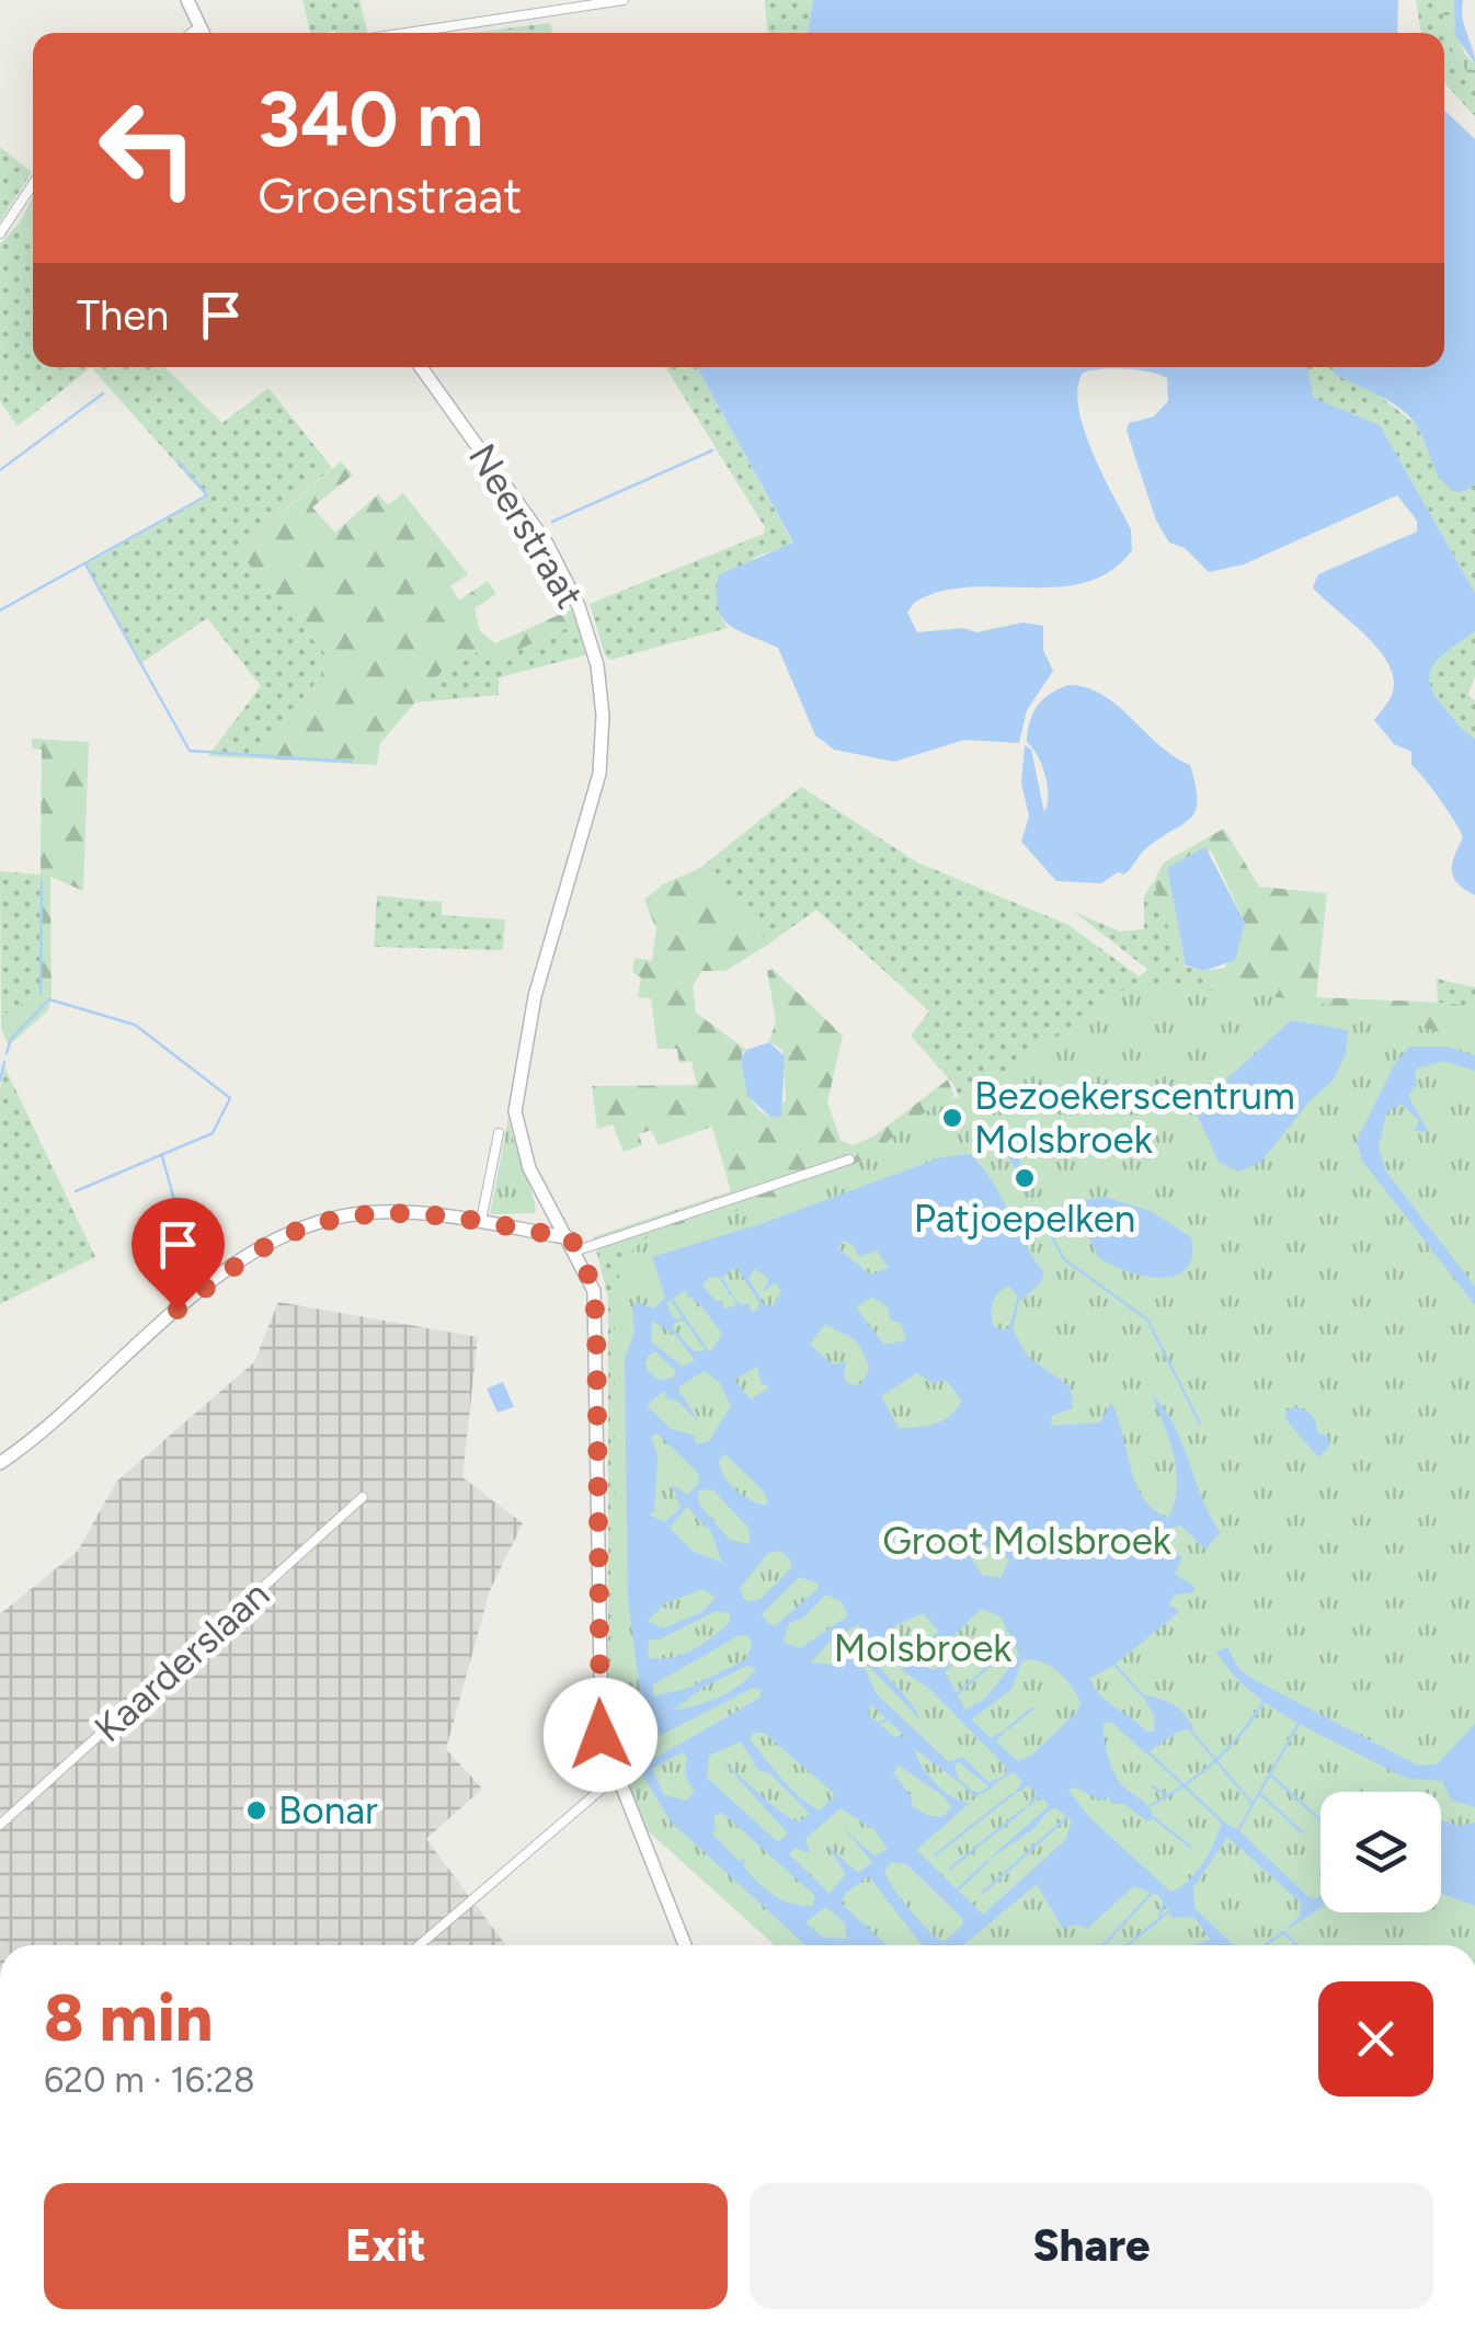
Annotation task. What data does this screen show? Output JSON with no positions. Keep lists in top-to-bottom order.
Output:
{
  "streets": {
    "street": ["Neerstraat", "Kaarderslaan"]
  },
  "parks": ["Groot Molsbroek", "Molsbroek"],
  "places": ["Bezoekerscentrum Molsbroek", "Patjoepelken", "Bonar"],
  "page": {
    "turn": ["340 m", "Groenstraat"],
    "then": "Then",
    "heading": ["8 min", "620 m · 16:28"],
    "buttons": ["Exit", "Share"]
  }
}
